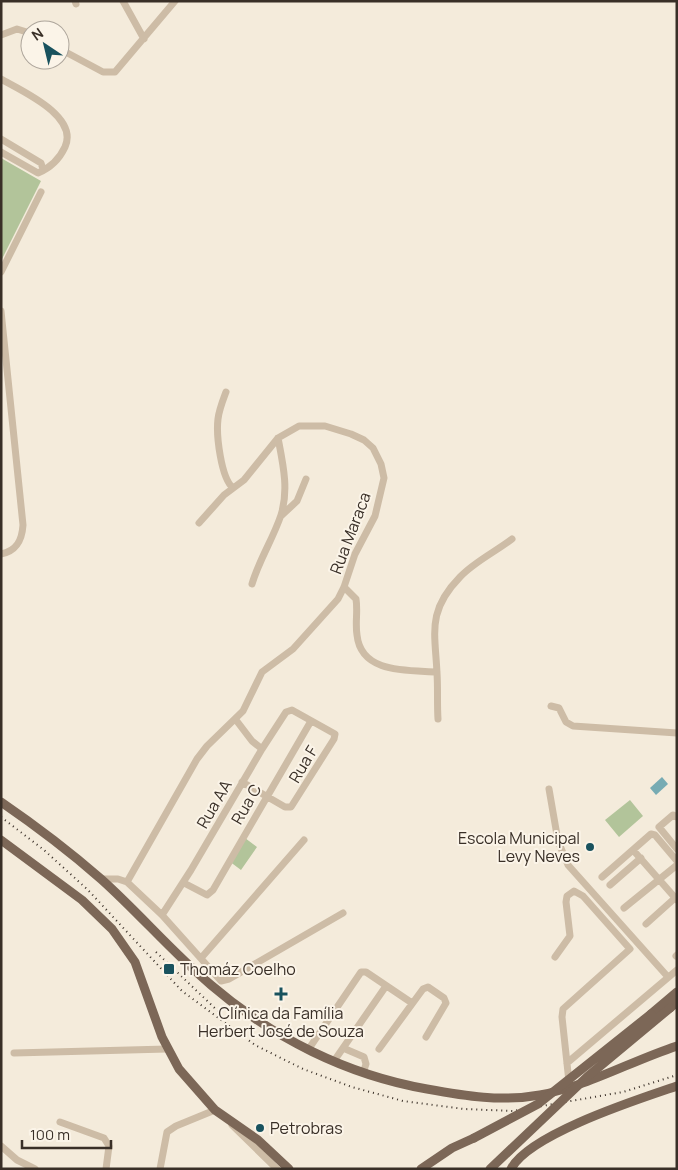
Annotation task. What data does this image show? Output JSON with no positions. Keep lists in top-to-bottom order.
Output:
{
  "streets": {
    "street": [
      "Rua Maraca",
      "Rua F",
      "Rua AA",
      "Rua C"
    ]
  },
  "crossings": [
    ["Rua F", "Rua AA"],
    ["Rua F", "Rua C"],
    ["Rua AA", "Rua C"]
  ],
  "places": {
    "other": ["Escola Municipal Levy Neves", "Petrobras"],
    "transit": ["Thomáz Coelho"],
    "health": ["Clínica da Família Herbert José de Souza"]
  },
  "scale_bar": "100 m",
  "north": "top left"
}
